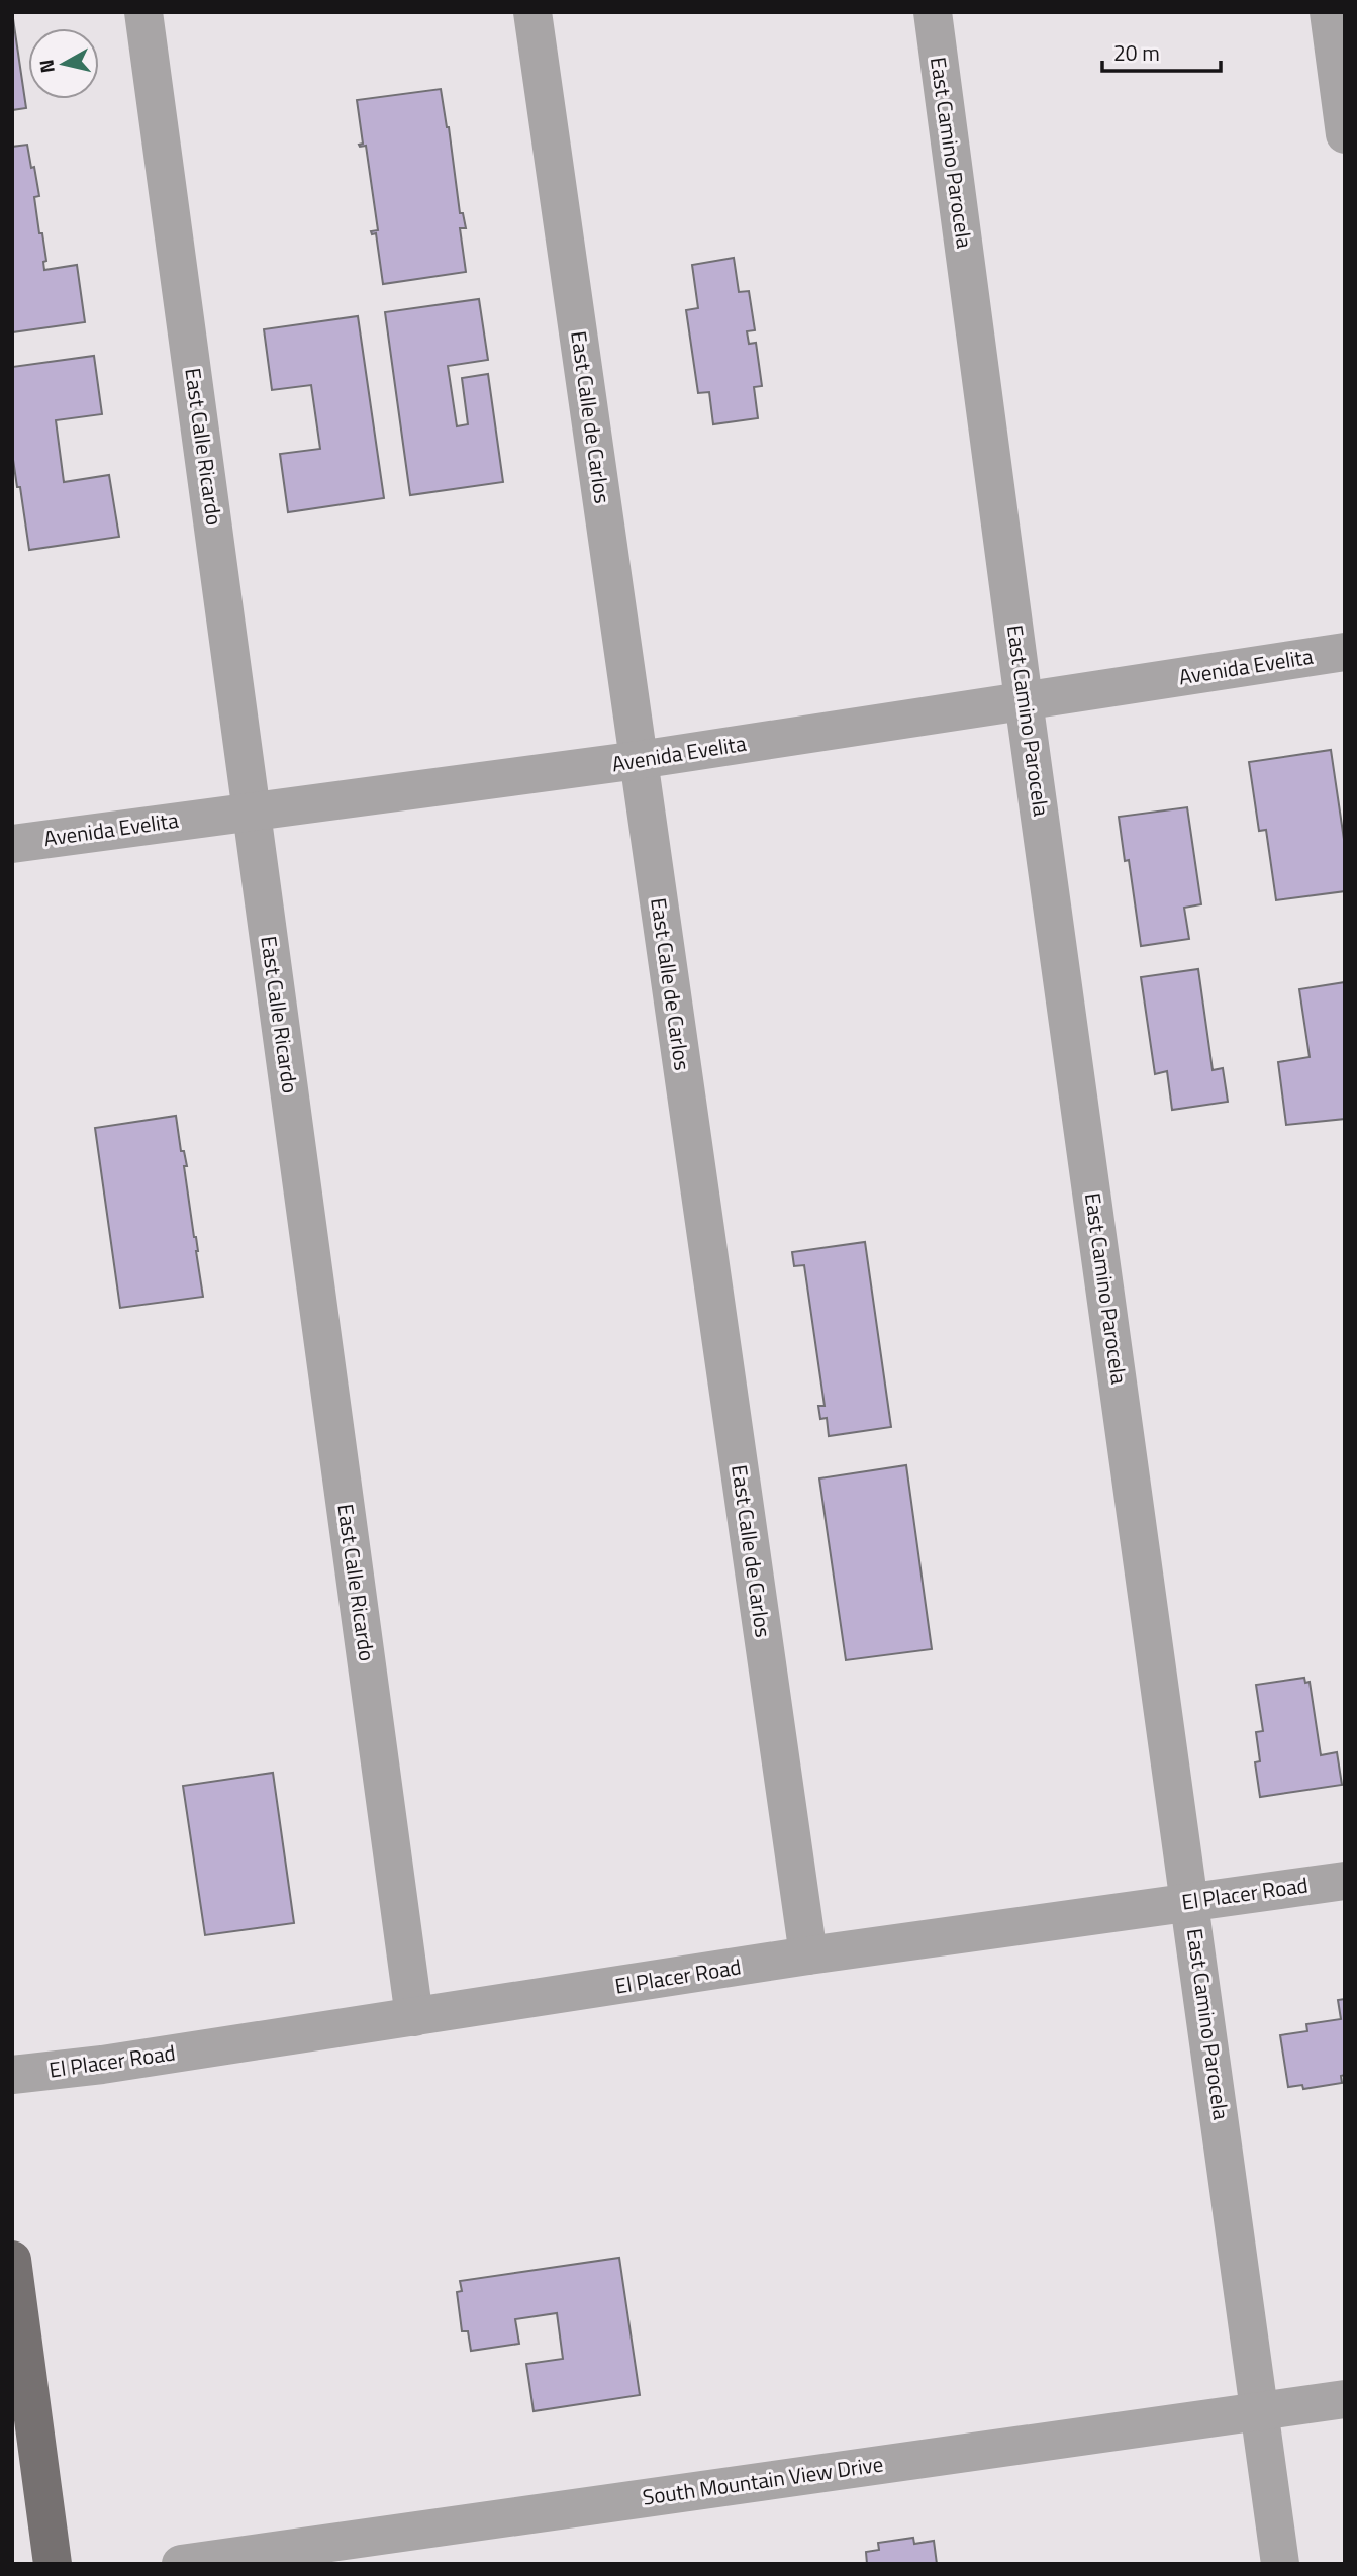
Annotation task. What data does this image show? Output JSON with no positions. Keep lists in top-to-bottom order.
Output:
{
  "streets": {
    "street": [
      "East Camino Parocela",
      "East Calle de Carlos",
      "East Calle Ricardo",
      "Avenida Evelita",
      "El Placer Road",
      "South Mountain View Drive"
    ]
  },
  "crossings": [
    ["East Camino Parocela", "Avenida Evelita"],
    ["East Camino Parocela", "El Placer Road"],
    ["East Camino Parocela", "South Mountain View Drive"],
    ["East Calle de Carlos", "Avenida Evelita"],
    ["East Calle de Carlos", "El Placer Road"],
    ["East Calle Ricardo", "Avenida Evelita"],
    ["East Calle Ricardo", "El Placer Road"]
  ],
  "scale_bar": "20 m",
  "north": "left"
}
